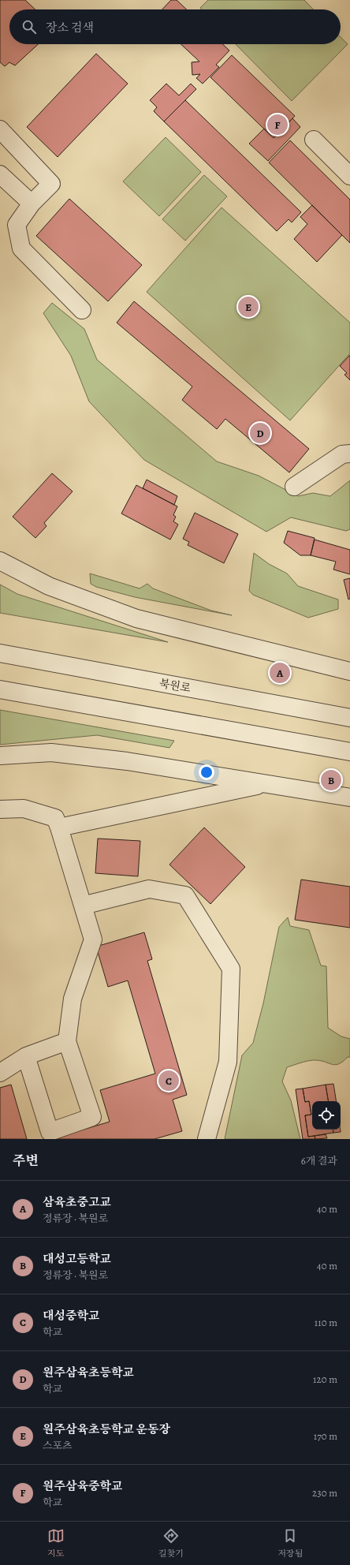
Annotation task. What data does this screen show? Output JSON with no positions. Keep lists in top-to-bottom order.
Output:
{
  "streets": {
    "street": ["북원로"]
  },
  "page": {
    "search": "장소 검색",
    "pins": [
      "F",
      "E",
      "D",
      "A",
      "B",
      "C"
    ],
    "heading": ["주변", "6개 결과"],
    "list": [
      {
        "mark": "A",
        "name": "삼육초중고교",
        "note": "정류장 · 북원로",
        "value": "40 m"
      },
      {
        "mark": "B",
        "name": "대성고등학교",
        "note": "정류장 · 북원로",
        "value": "40 m"
      },
      {
        "mark": "C",
        "name": "대성중학교",
        "note": "학교",
        "value": "110 m"
      },
      {
        "mark": "D",
        "name": "원주삼육초등학교",
        "note": "학교",
        "value": "120 m"
      },
      {
        "mark": "E",
        "name": "원주삼육초등학교 운동장",
        "note": "스포츠",
        "value": "170 m"
      },
      {
        "mark": "F",
        "name": "원주삼육중학교",
        "note": "학교",
        "value": "230 m"
      }
    ],
    "nav": ["지도", "길찾기", "저장됨"]
  }
}
